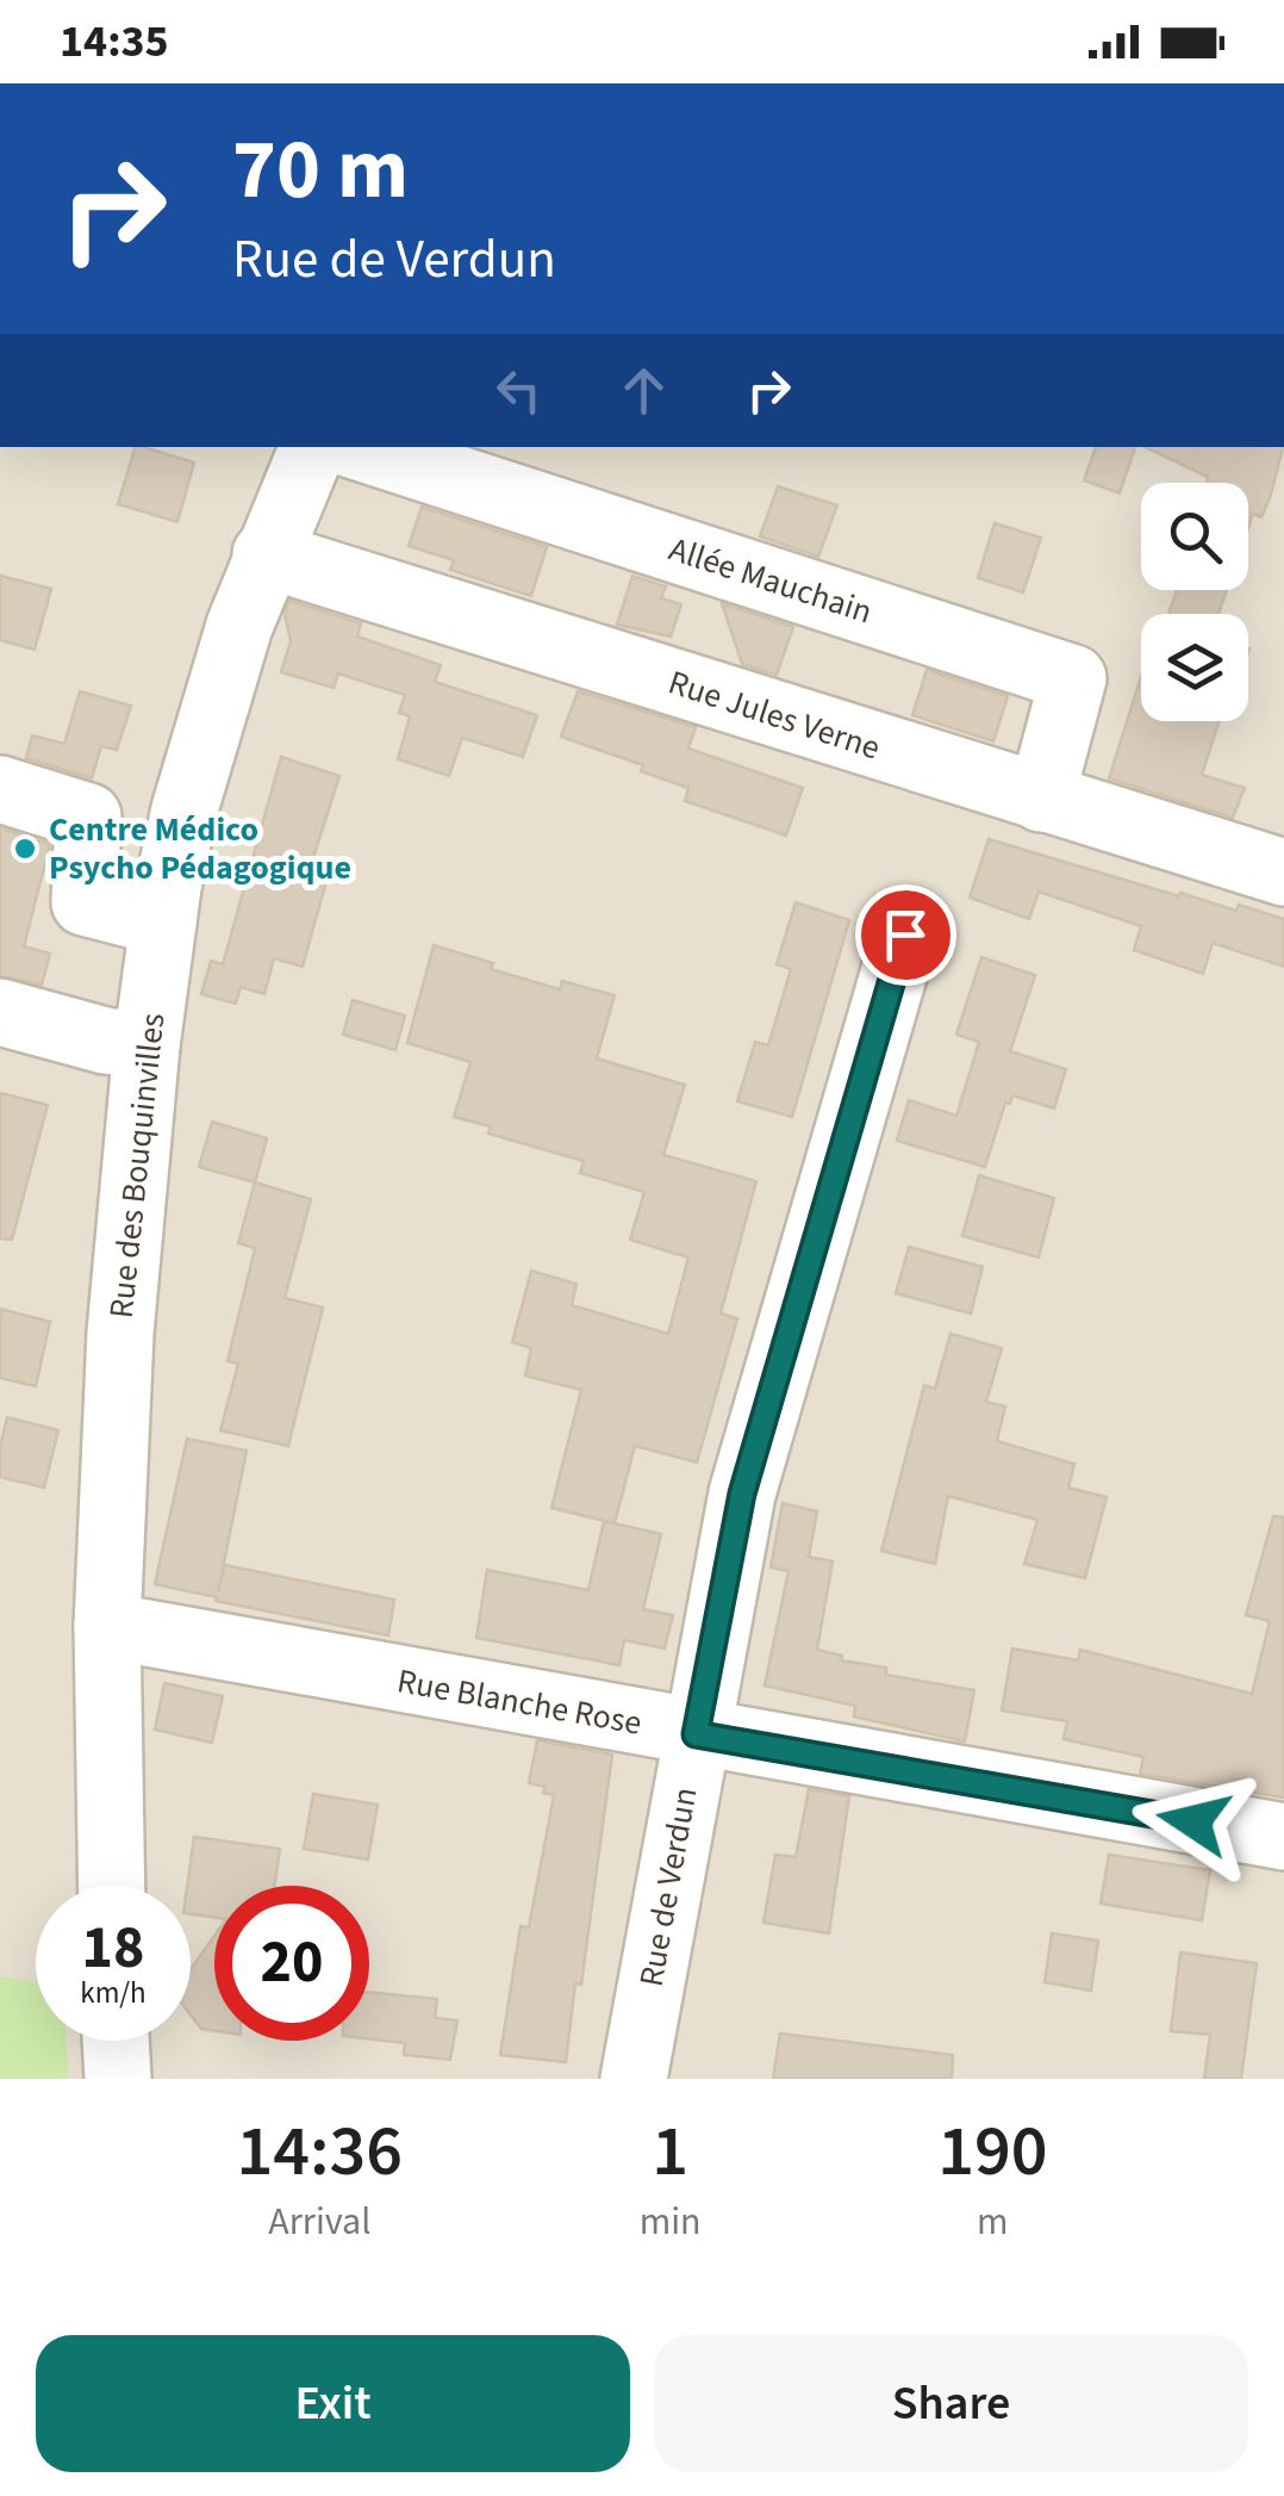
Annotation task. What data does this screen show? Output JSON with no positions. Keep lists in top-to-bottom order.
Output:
{
  "streets": {
    "street": [
      "Allée Mauchain",
      "Rue Jules Verne",
      "Rue des Bouquinvilles",
      "Rue Blanche Rose",
      "Rue de Verdun"
    ]
  },
  "crossings": [
    ["Allée Mauchain", "Rue Jules Verne"],
    ["Rue Jules Verne", "Rue des Bouquinvilles"],
    ["Rue des Bouquinvilles", "Rue Blanche Rose"],
    ["Rue Blanche Rose", "Rue de Verdun"]
  ],
  "places": ["Centre Médico Psycho Pédagogique"],
  "page": {
    "status": "14:35",
    "turn": ["70 m", "Rue de Verdun"],
    "speed": "18 km/h",
    "limit": "20",
    "eta": [
      "14:36",
      "Arrival",
      "1",
      "min",
      "190",
      "m"
    ],
    "buttons": ["Exit", "Share"]
  }
}
